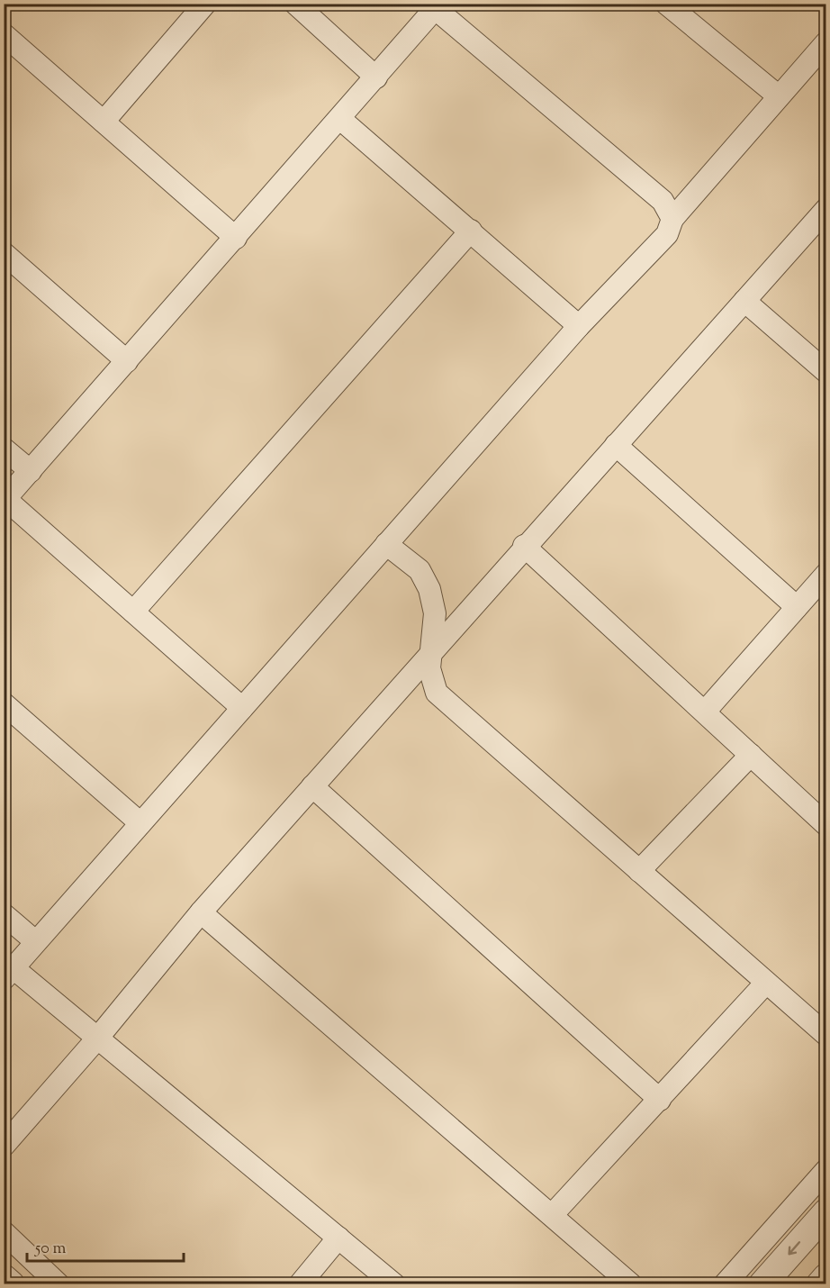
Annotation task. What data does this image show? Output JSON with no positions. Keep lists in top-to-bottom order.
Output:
{
  "scale_bar": "50 m"
}
